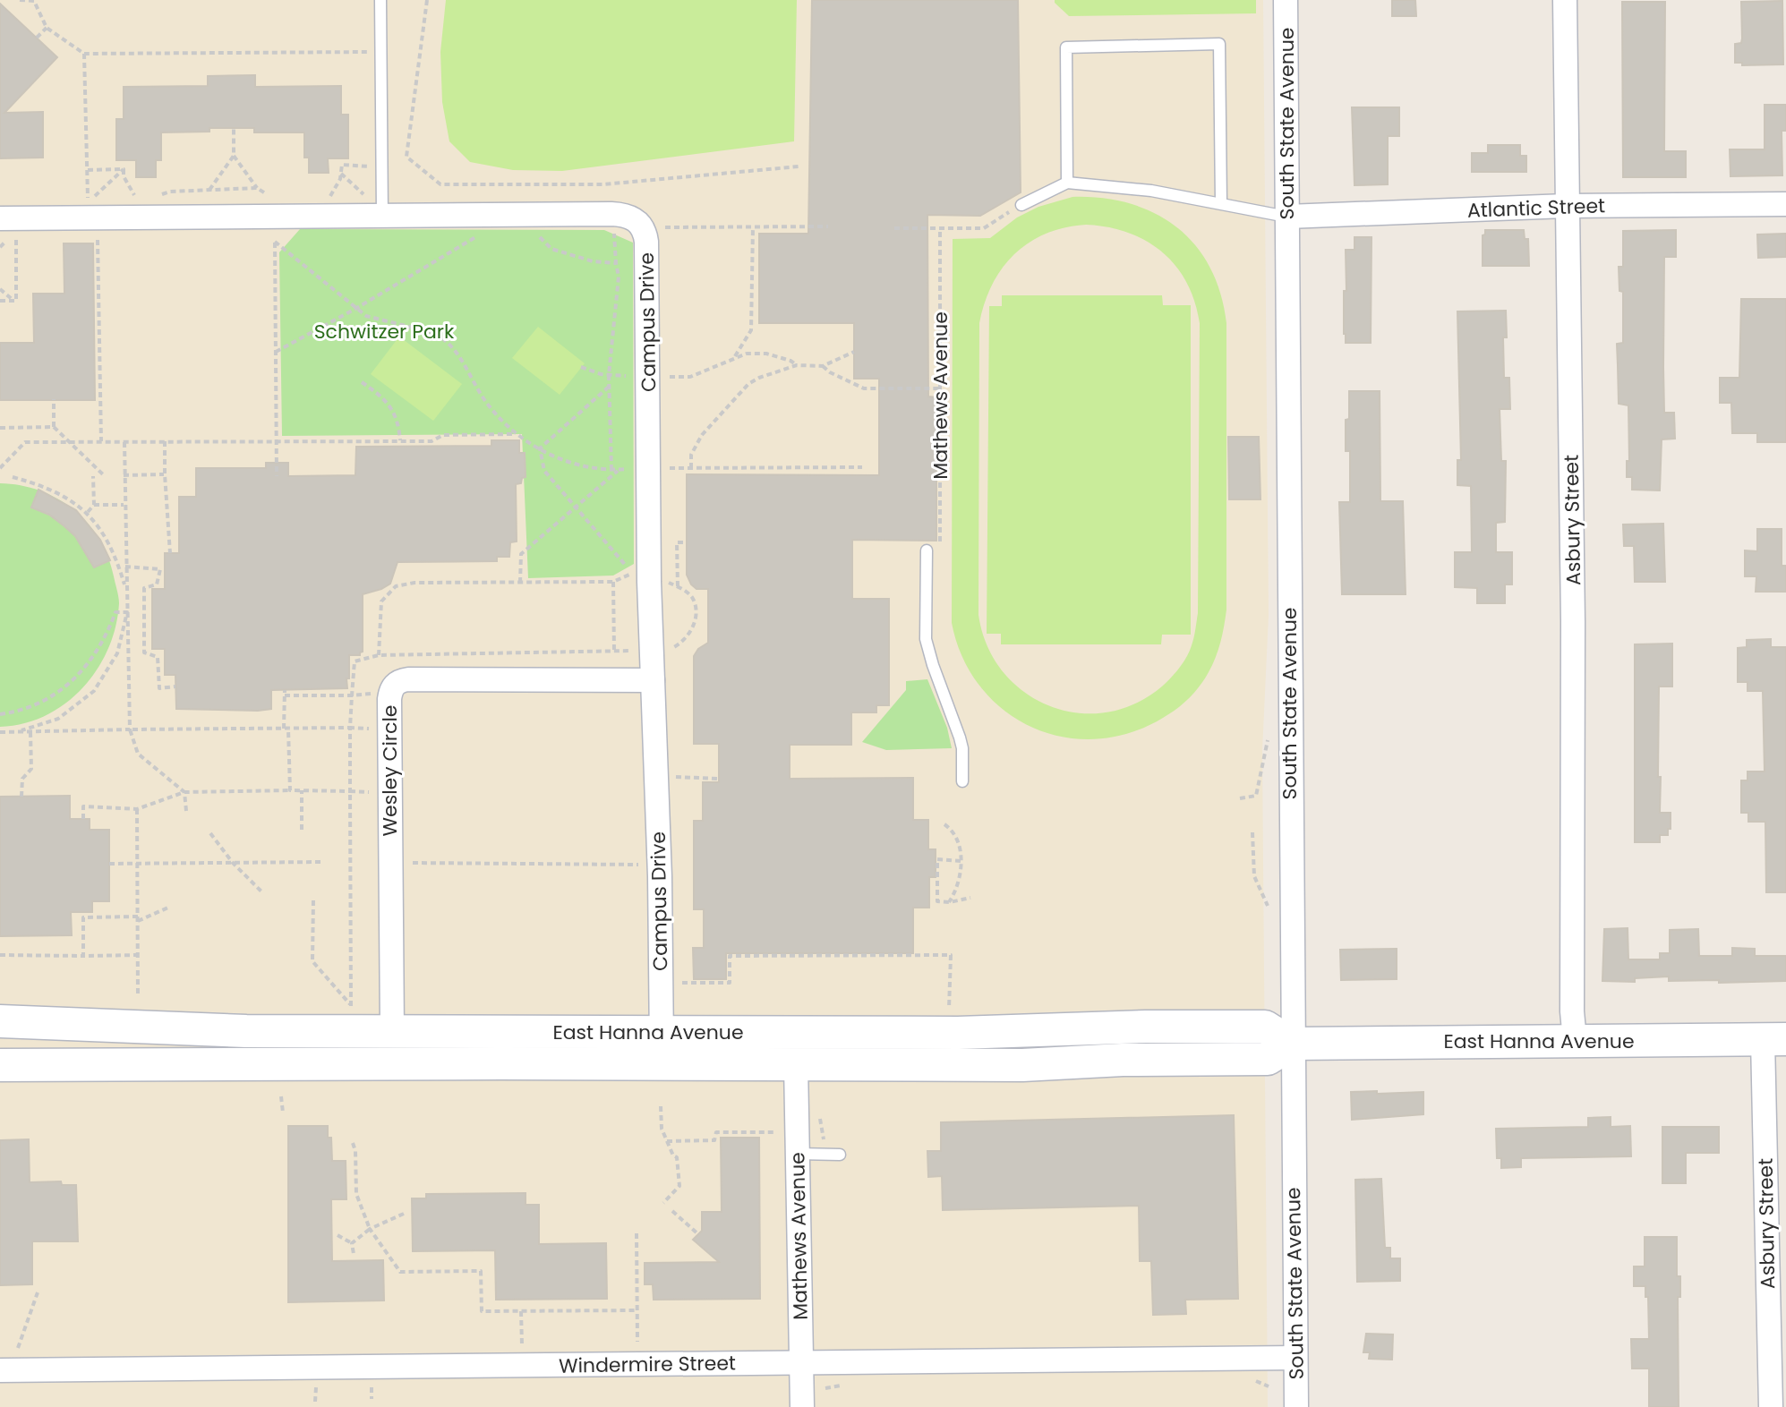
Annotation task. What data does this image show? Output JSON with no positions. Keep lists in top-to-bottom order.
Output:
{
  "streets": {
    "main road": ["East Hanna Avenue"],
    "street": [
      "South State Avenue",
      "Atlantic Street",
      "Campus Drive",
      "Mathews Avenue",
      "Asbury Street",
      "Wesley Circle",
      "Windermire Street"
    ]
  },
  "crossings": [
    ["South State Avenue", "Atlantic Street"],
    ["South State Avenue", "East Hanna Avenue"],
    ["South State Avenue", "Windermire Street"],
    ["Atlantic Street", "Asbury Street"],
    ["Campus Drive", "Wesley Circle"],
    ["Campus Drive", "East Hanna Avenue"],
    ["Mathews Avenue", "East Hanna Avenue"],
    ["Mathews Avenue", "Windermire Street"],
    ["Asbury Street", "East Hanna Avenue"],
    ["Wesley Circle", "East Hanna Avenue"]
  ],
  "parks": ["Schwitzer Park"]
}
